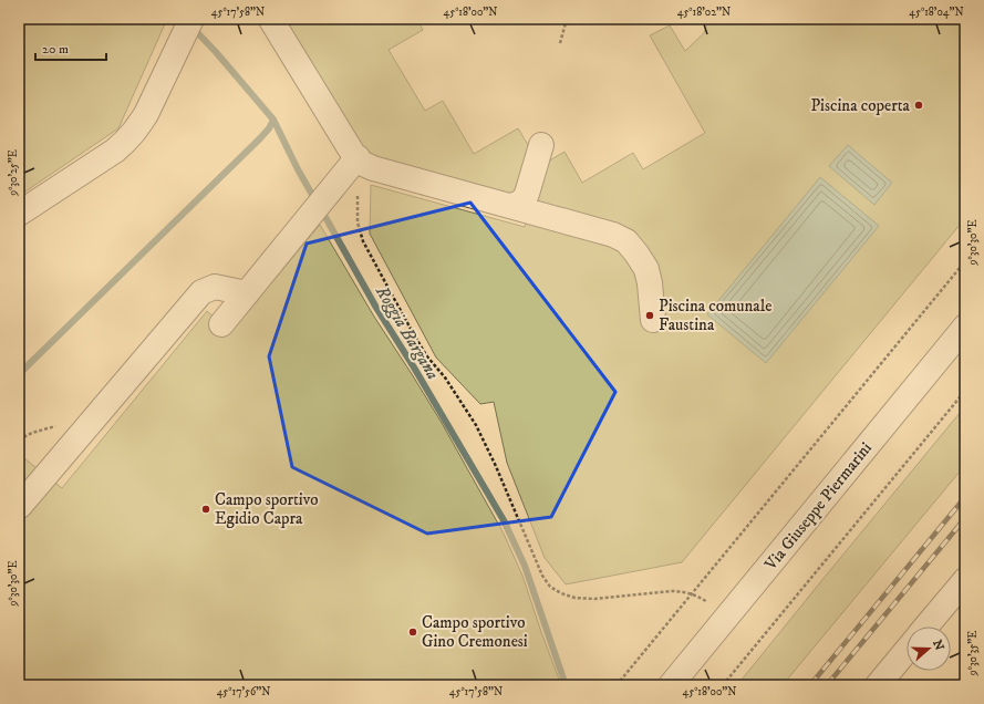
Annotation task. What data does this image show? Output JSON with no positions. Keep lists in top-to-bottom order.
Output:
{
  "streets": {
    "street": ["Via Giuseppe Piermarini"]
  },
  "water": ["Roggia Bargana"],
  "places": [
    "Piscina coperta",
    "Piscina comunale Faustina",
    "Campo sportivo Egidio Capra",
    "Campo sportivo Gino Cremonesi"
  ],
  "scale_bar": "20 m",
  "north": "right",
  "coordinates": [
    "45°17'58\"N",
    "45°18'00\"N",
    "45°18'02\"N",
    "45°18'04\"N",
    "9°30'25\"E",
    "9°30'30\"E",
    "9°30'35\"E",
    "45°17'56\"N"
  ]
}
